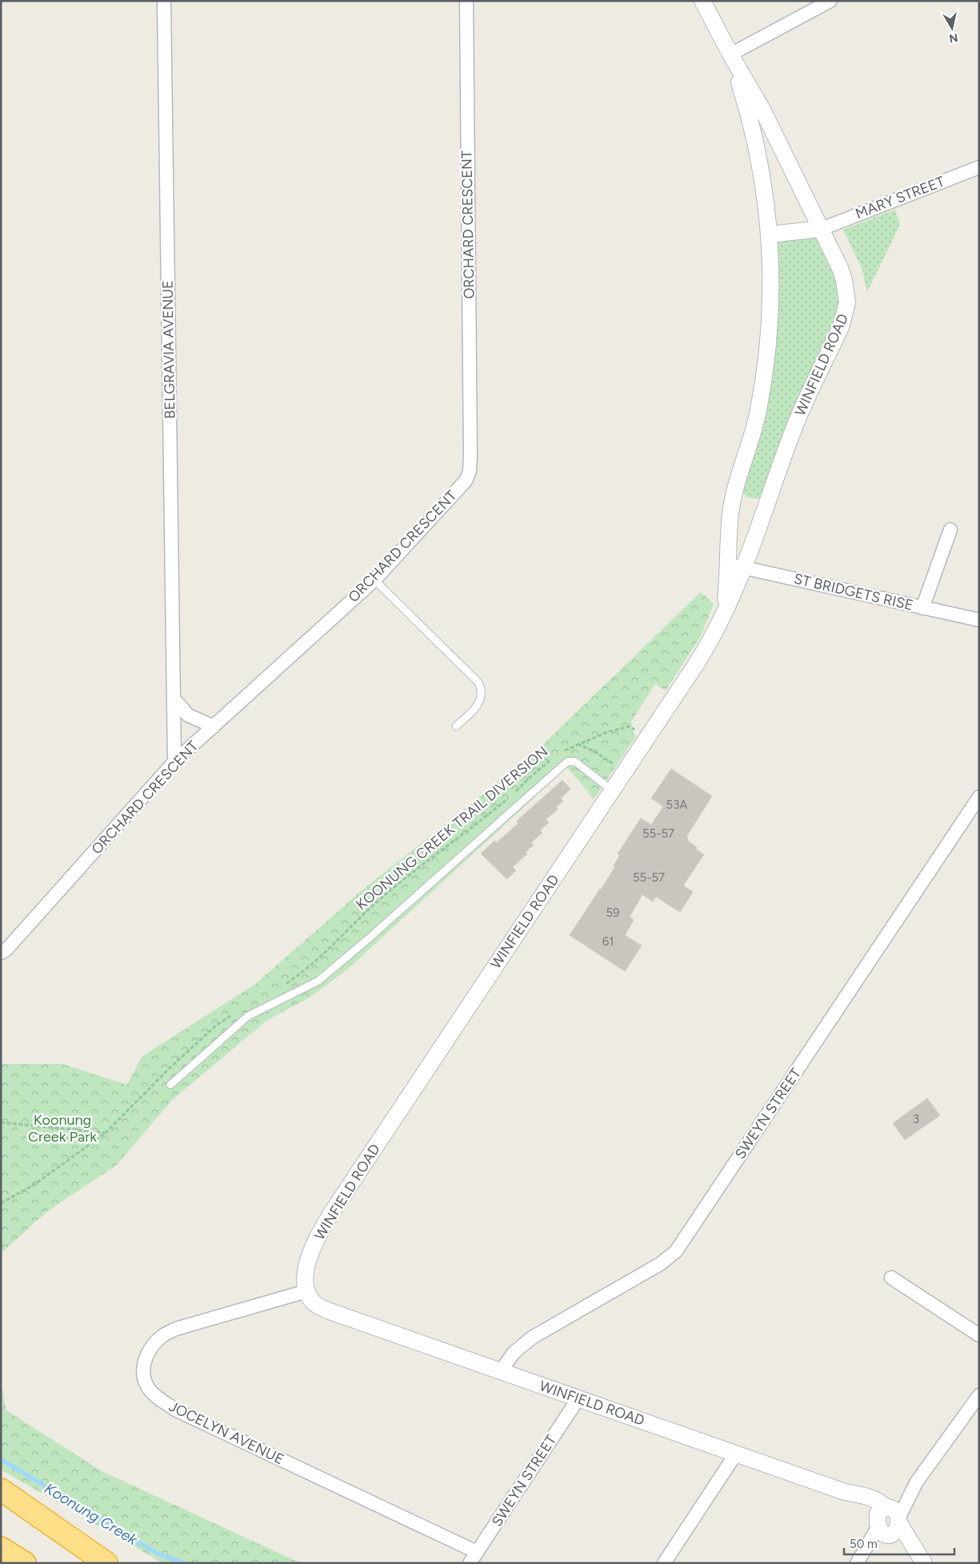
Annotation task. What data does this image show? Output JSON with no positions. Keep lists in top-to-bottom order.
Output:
{
  "streets": {
    "street": [
      "MARY STREET",
      "ORCHARD CRESCENT",
      "BELGRAVIA AVENUE",
      "WINFIELD ROAD",
      "ST BRIDGETS RISE",
      "SWEYN STREET",
      "JOCELYN AVENUE"
    ],
    "path": ["KOONUNG CREEK TRAIL DIVERSION"]
  },
  "crossings": [
    ["MARY STREET", "WINFIELD ROAD"],
    ["ORCHARD CRESCENT", "BELGRAVIA AVENUE"],
    ["WINFIELD ROAD", "ST BRIDGETS RISE"],
    ["WINFIELD ROAD", "KOONUNG CREEK TRAIL DIVERSION"],
    ["WINFIELD ROAD", "SWEYN STREET"],
    ["WINFIELD ROAD", "JOCELYN AVENUE"],
    ["SWEYN STREET", "JOCELYN AVENUE"]
  ],
  "water": ["Koonung Creek"],
  "parks": ["Koonung Creek Park"],
  "house_numbers": [
    "53A",
    "55-57",
    "55-57",
    "59",
    "61",
    "3"
  ],
  "scale_bar": "50 m",
  "north": "bottom"
}
